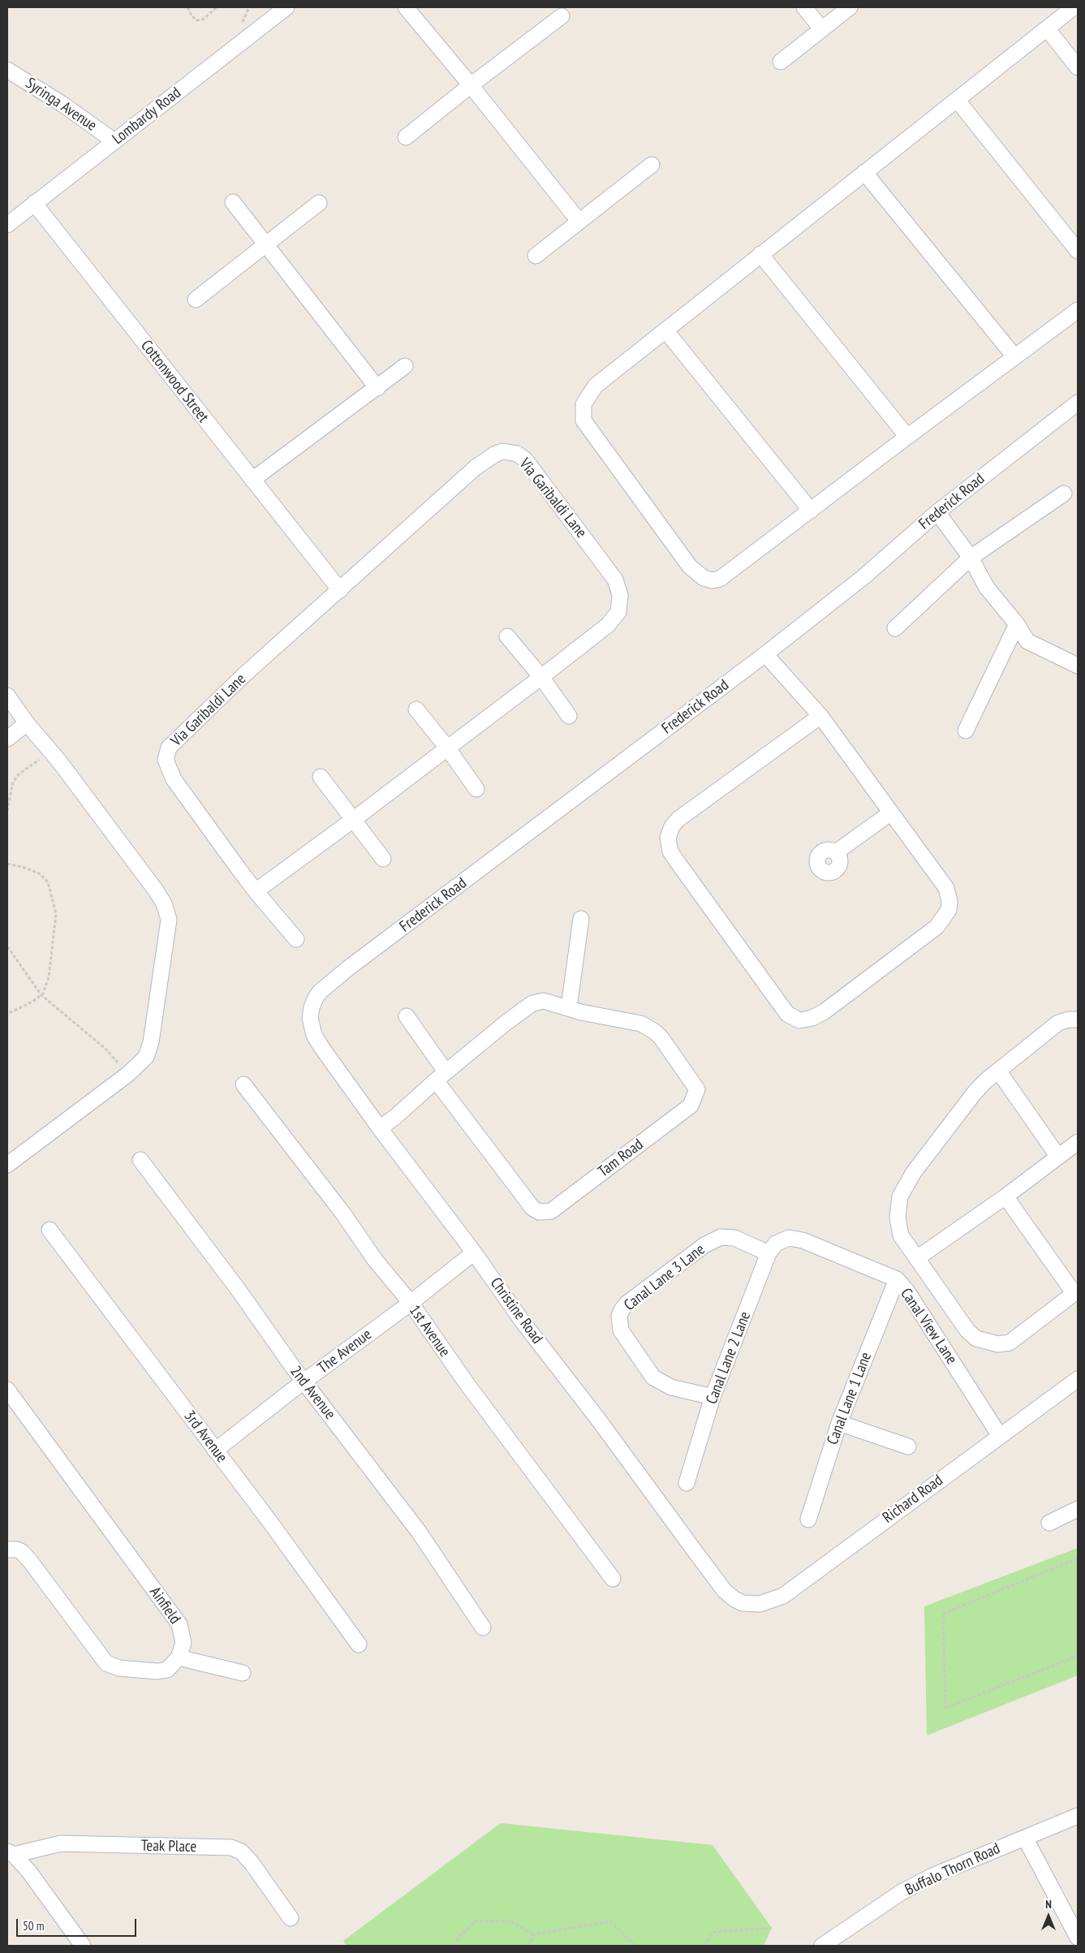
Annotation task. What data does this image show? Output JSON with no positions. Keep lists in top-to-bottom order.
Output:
{
  "streets": {
    "street": [
      "Syringa Avenue",
      "Lombardy Road",
      "Cottonwood Street",
      "Via Garibaldi Lane",
      "Frederick Road",
      "Tam Road",
      "Canal Lane 3 Lane",
      "Christine Road",
      "Canal View Lane",
      "1st Avenue",
      "The Avenue",
      "Canal Lane 2 Lane",
      "2nd Avenue",
      "Canal Lane 1 Lane",
      "3rd Avenue",
      "Richard Road",
      "Ainfield",
      "Teak Place",
      "Buffalo Thorn Road"
    ]
  },
  "crossings": [
    ["Syringa Avenue", "Lombardy Road"],
    ["Lombardy Road", "Cottonwood Street"],
    ["Cottonwood Street", "Via Garibaldi Lane"],
    ["Frederick Road", "Christine Road"],
    ["Tam Road", "Christine Road"],
    ["Canal Lane 3 Lane", "Canal Lane 2 Lane"],
    ["Christine Road", "The Avenue"],
    ["Christine Road", "Richard Road"],
    ["Canal View Lane", "Canal Lane 2 Lane"],
    ["Canal View Lane", "Canal Lane 1 Lane"],
    ["Canal View Lane", "Richard Road"],
    ["1st Avenue", "The Avenue"],
    ["The Avenue", "2nd Avenue"],
    ["The Avenue", "3rd Avenue"]
  ],
  "scale_bar": "50 m",
  "north": "top"
}
